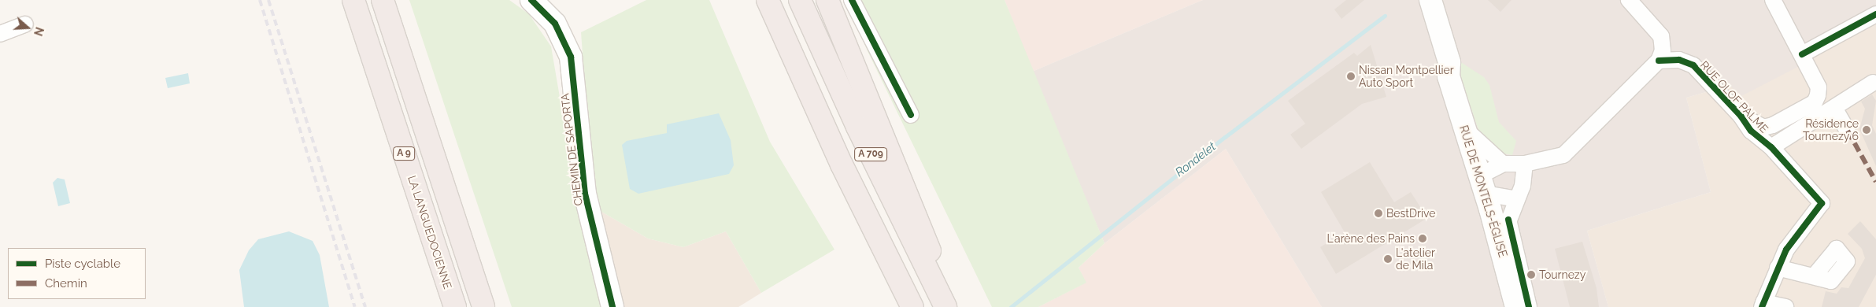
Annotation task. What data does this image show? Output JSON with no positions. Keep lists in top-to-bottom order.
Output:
{
  "streets": {
    "highway": ["A 9", "A 709", "LA LANGUEDOCIENNE"],
    "main road": ["CHEMIN DE SAPORTA", "RUE DE MONTELS-ÉGLISE"],
    "street": ["RUE OLOF PALME"]
  },
  "water": ["Rondelet"],
  "places": [
    "Nissan Montpellier Auto Sport",
    "Résidence Tournezy 6",
    "BestDrive",
    "L'arène des Pains",
    "L'atelier de Mila",
    "Tournezy"
  ],
  "legend": ["Piste cyclable", "Chemin"],
  "north": "right"
}
